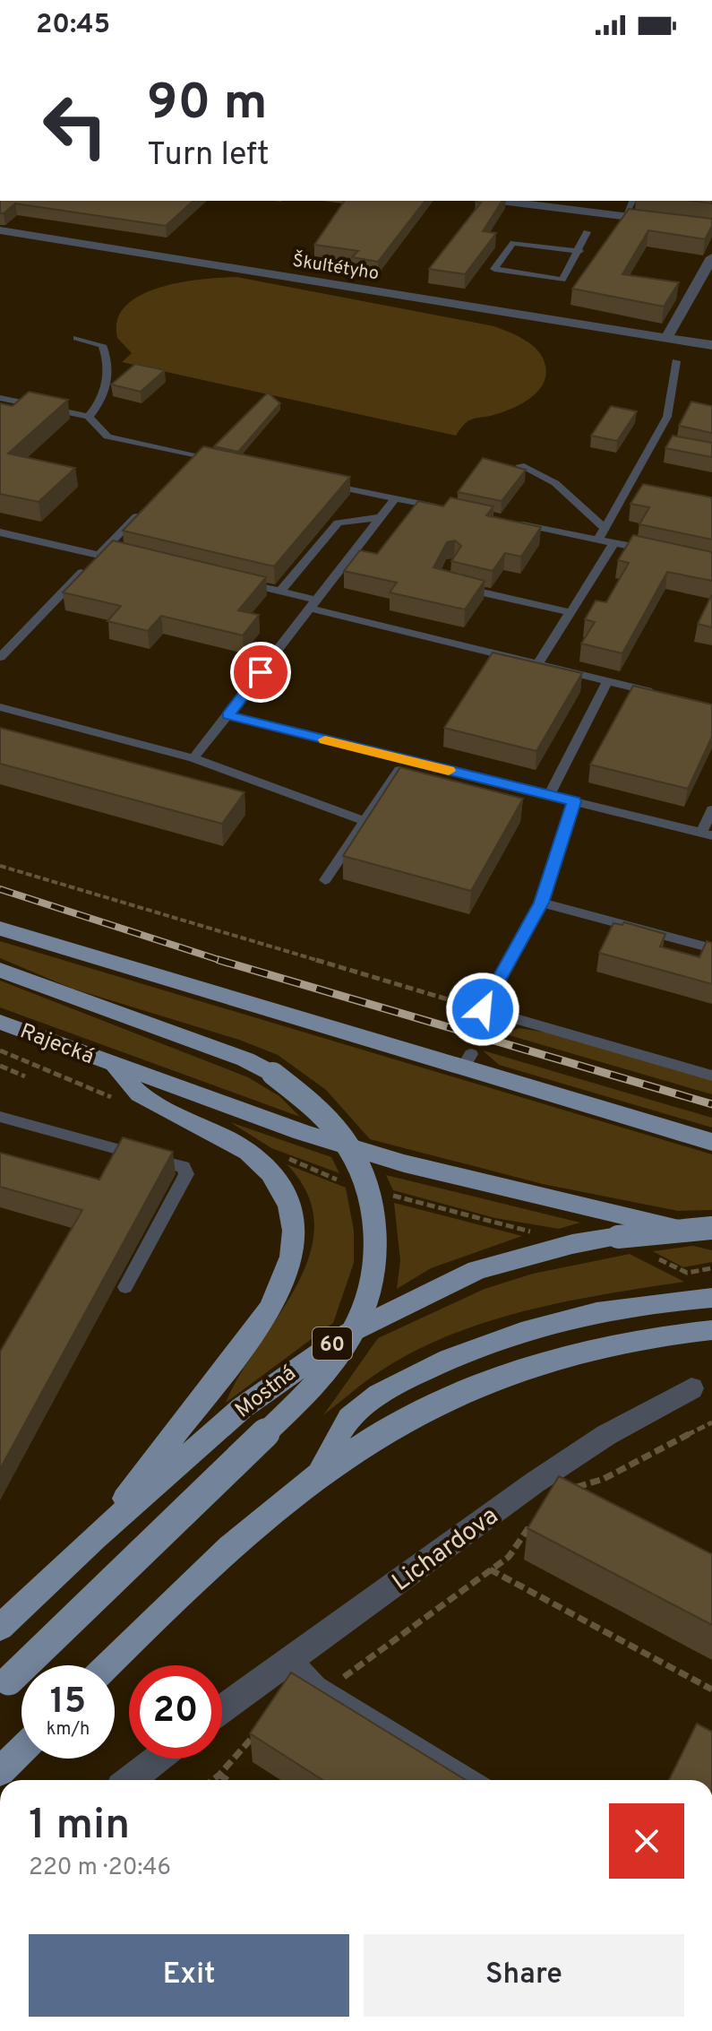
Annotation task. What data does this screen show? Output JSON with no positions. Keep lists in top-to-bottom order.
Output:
{
  "streets": {
    "main road": ["Rajecká", "60", "Mostná"],
    "street": ["Škultétyho", "Lichardova"]
  },
  "page": {
    "status": "20:45",
    "turn": ["90 m", "Turn left"],
    "speed": "15 km/h",
    "limit": "20",
    "heading": ["1 min", "220 m · 20:46"],
    "buttons": ["Exit", "Share"]
  }
}
